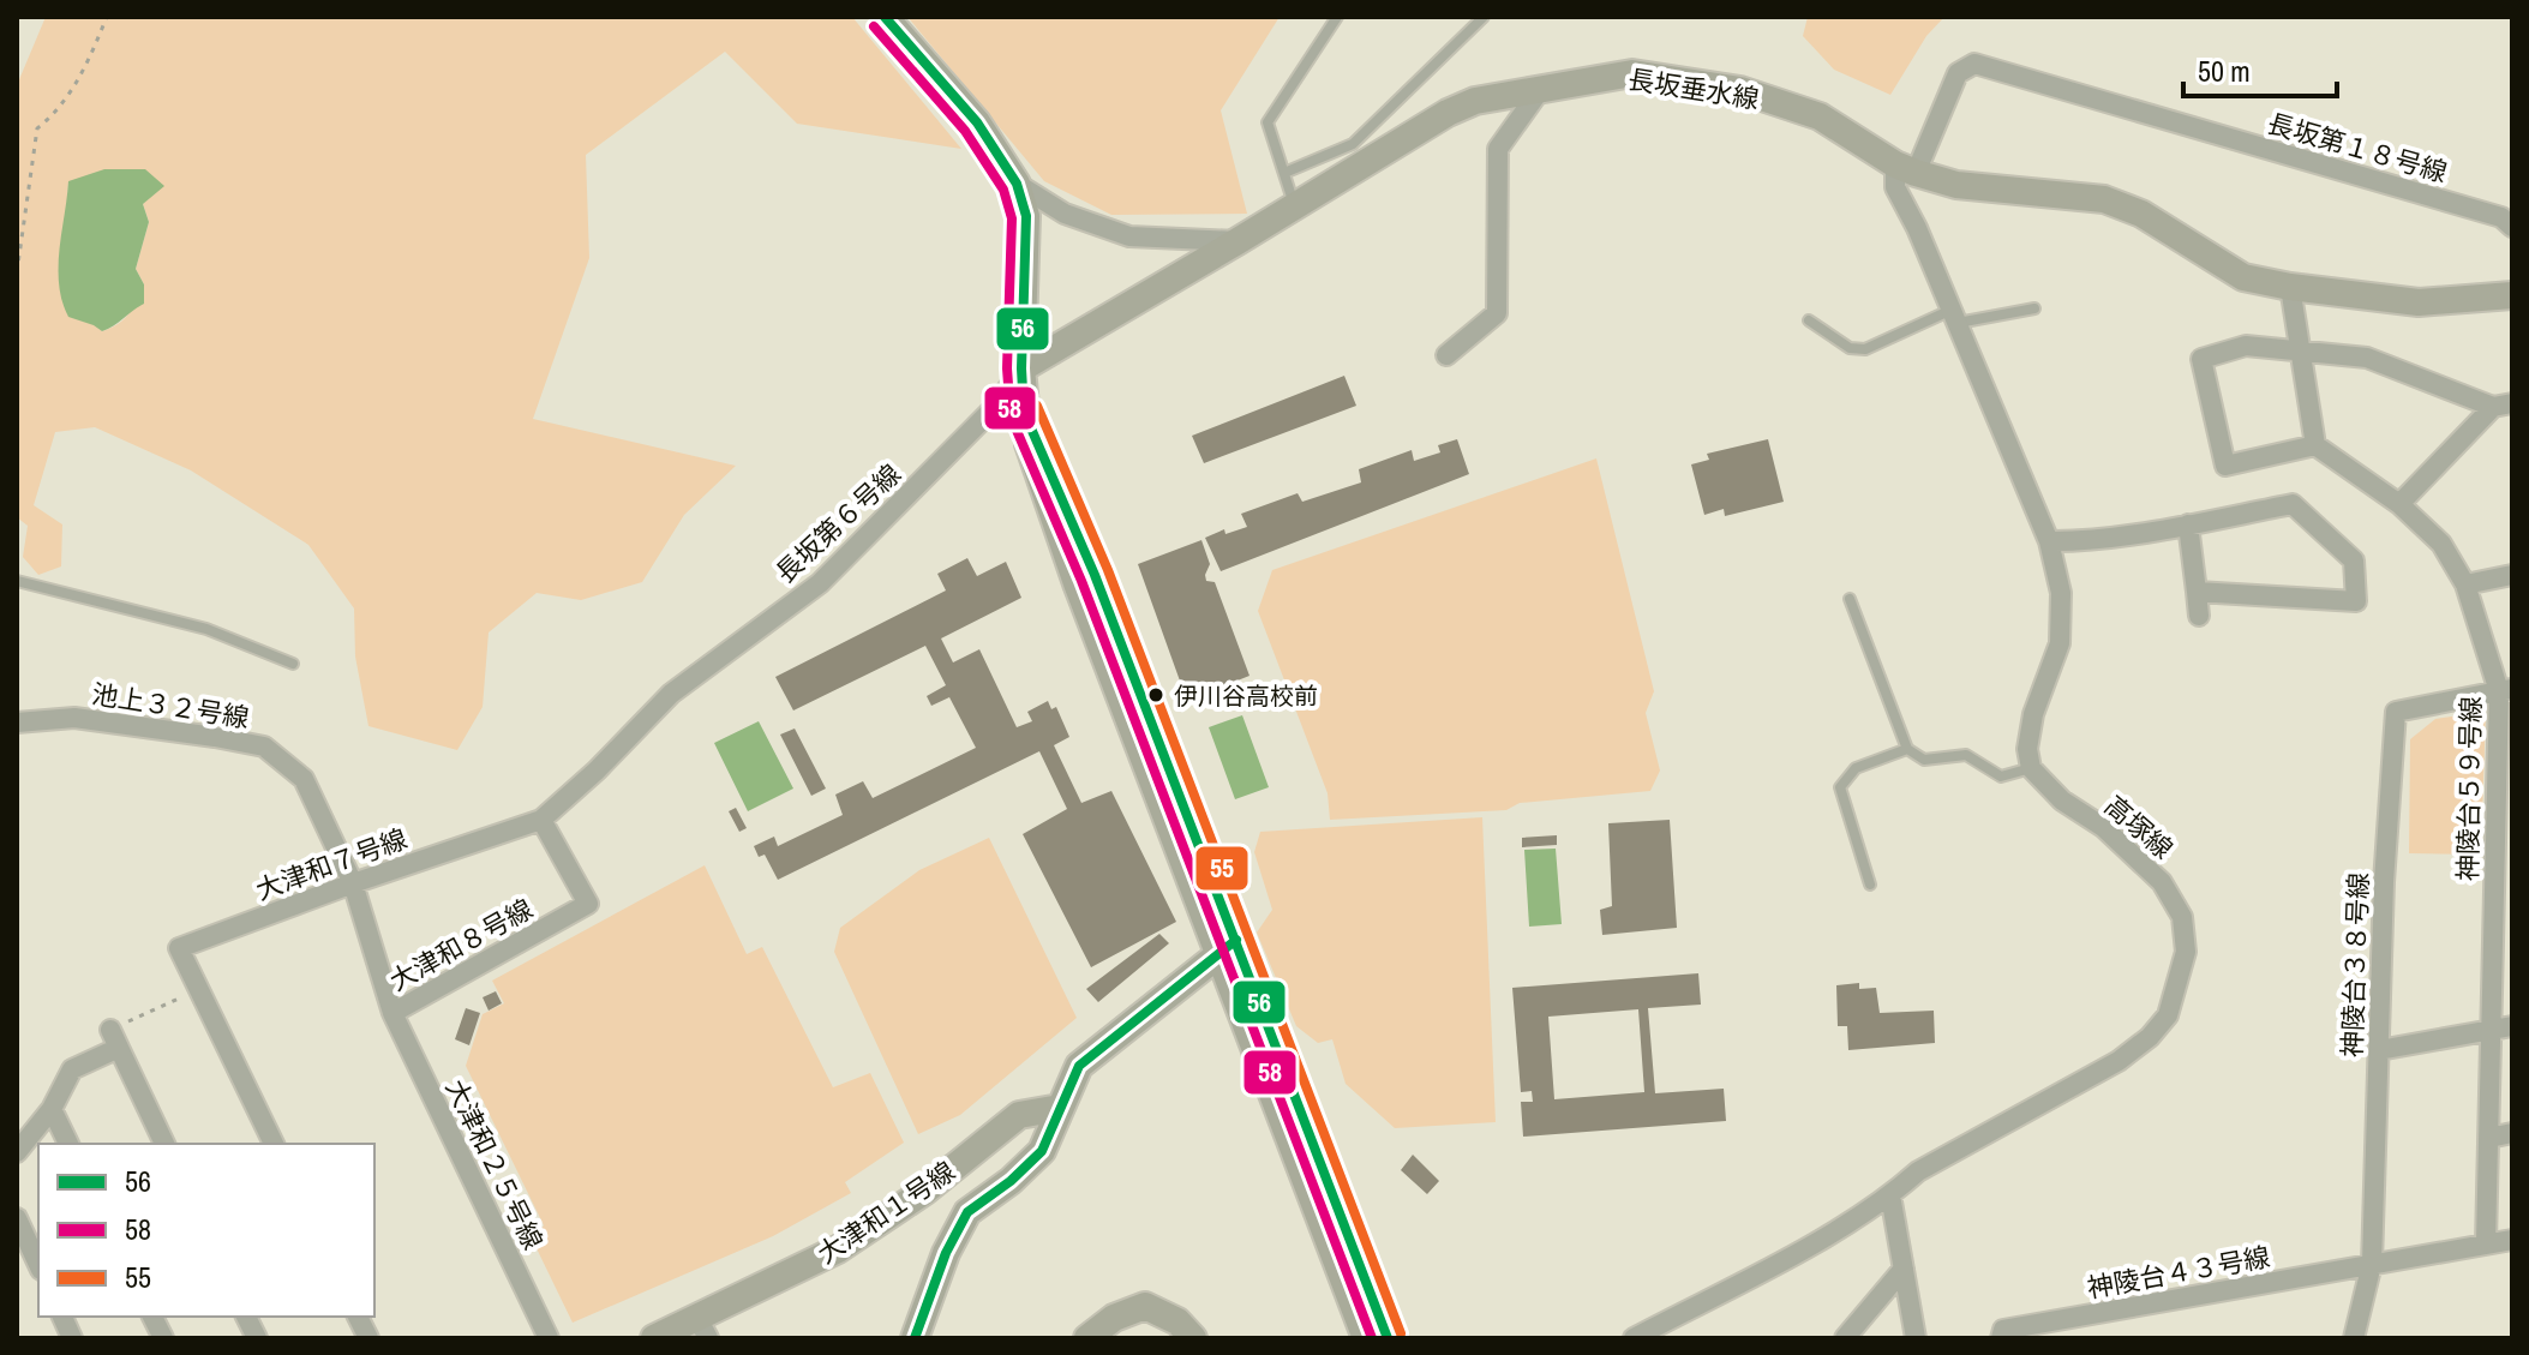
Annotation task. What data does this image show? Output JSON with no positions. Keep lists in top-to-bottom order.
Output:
{
  "streets": {
    "main road": ["長坂垂水線", "大津和１号線"],
    "street": [
      "長坂第１８号線",
      "長坂第６号線",
      "池上３２号線",
      "神陵台５９号線",
      "高塚線",
      "大津和７号線",
      "大津和８号線",
      "神陵台３８号線",
      "大津和２５号線",
      "神陵台４３号線"
    ]
  },
  "crossings": [
    ["長坂垂水線", "長坂第１８号線"],
    ["長坂垂水線", "長坂第６号線"],
    ["長坂第６号線", "大津和７号線"],
    ["池上３２号線", "大津和７号線"],
    ["池上３２号線", "大津和８号線"],
    ["神陵台５９号線", "神陵台３８号線"],
    ["大津和７号線", "大津和８号線"],
    ["大津和８号線", "大津和２５号線"],
    ["神陵台３８号線", "神陵台４３号線"]
  ],
  "places": ["伊川谷高校前"],
  "lines": ["transit line 56", "transit line 58", "transit line 55"],
  "legend": ["56", "58", "55"],
  "scale_bar": "50 m"
}
